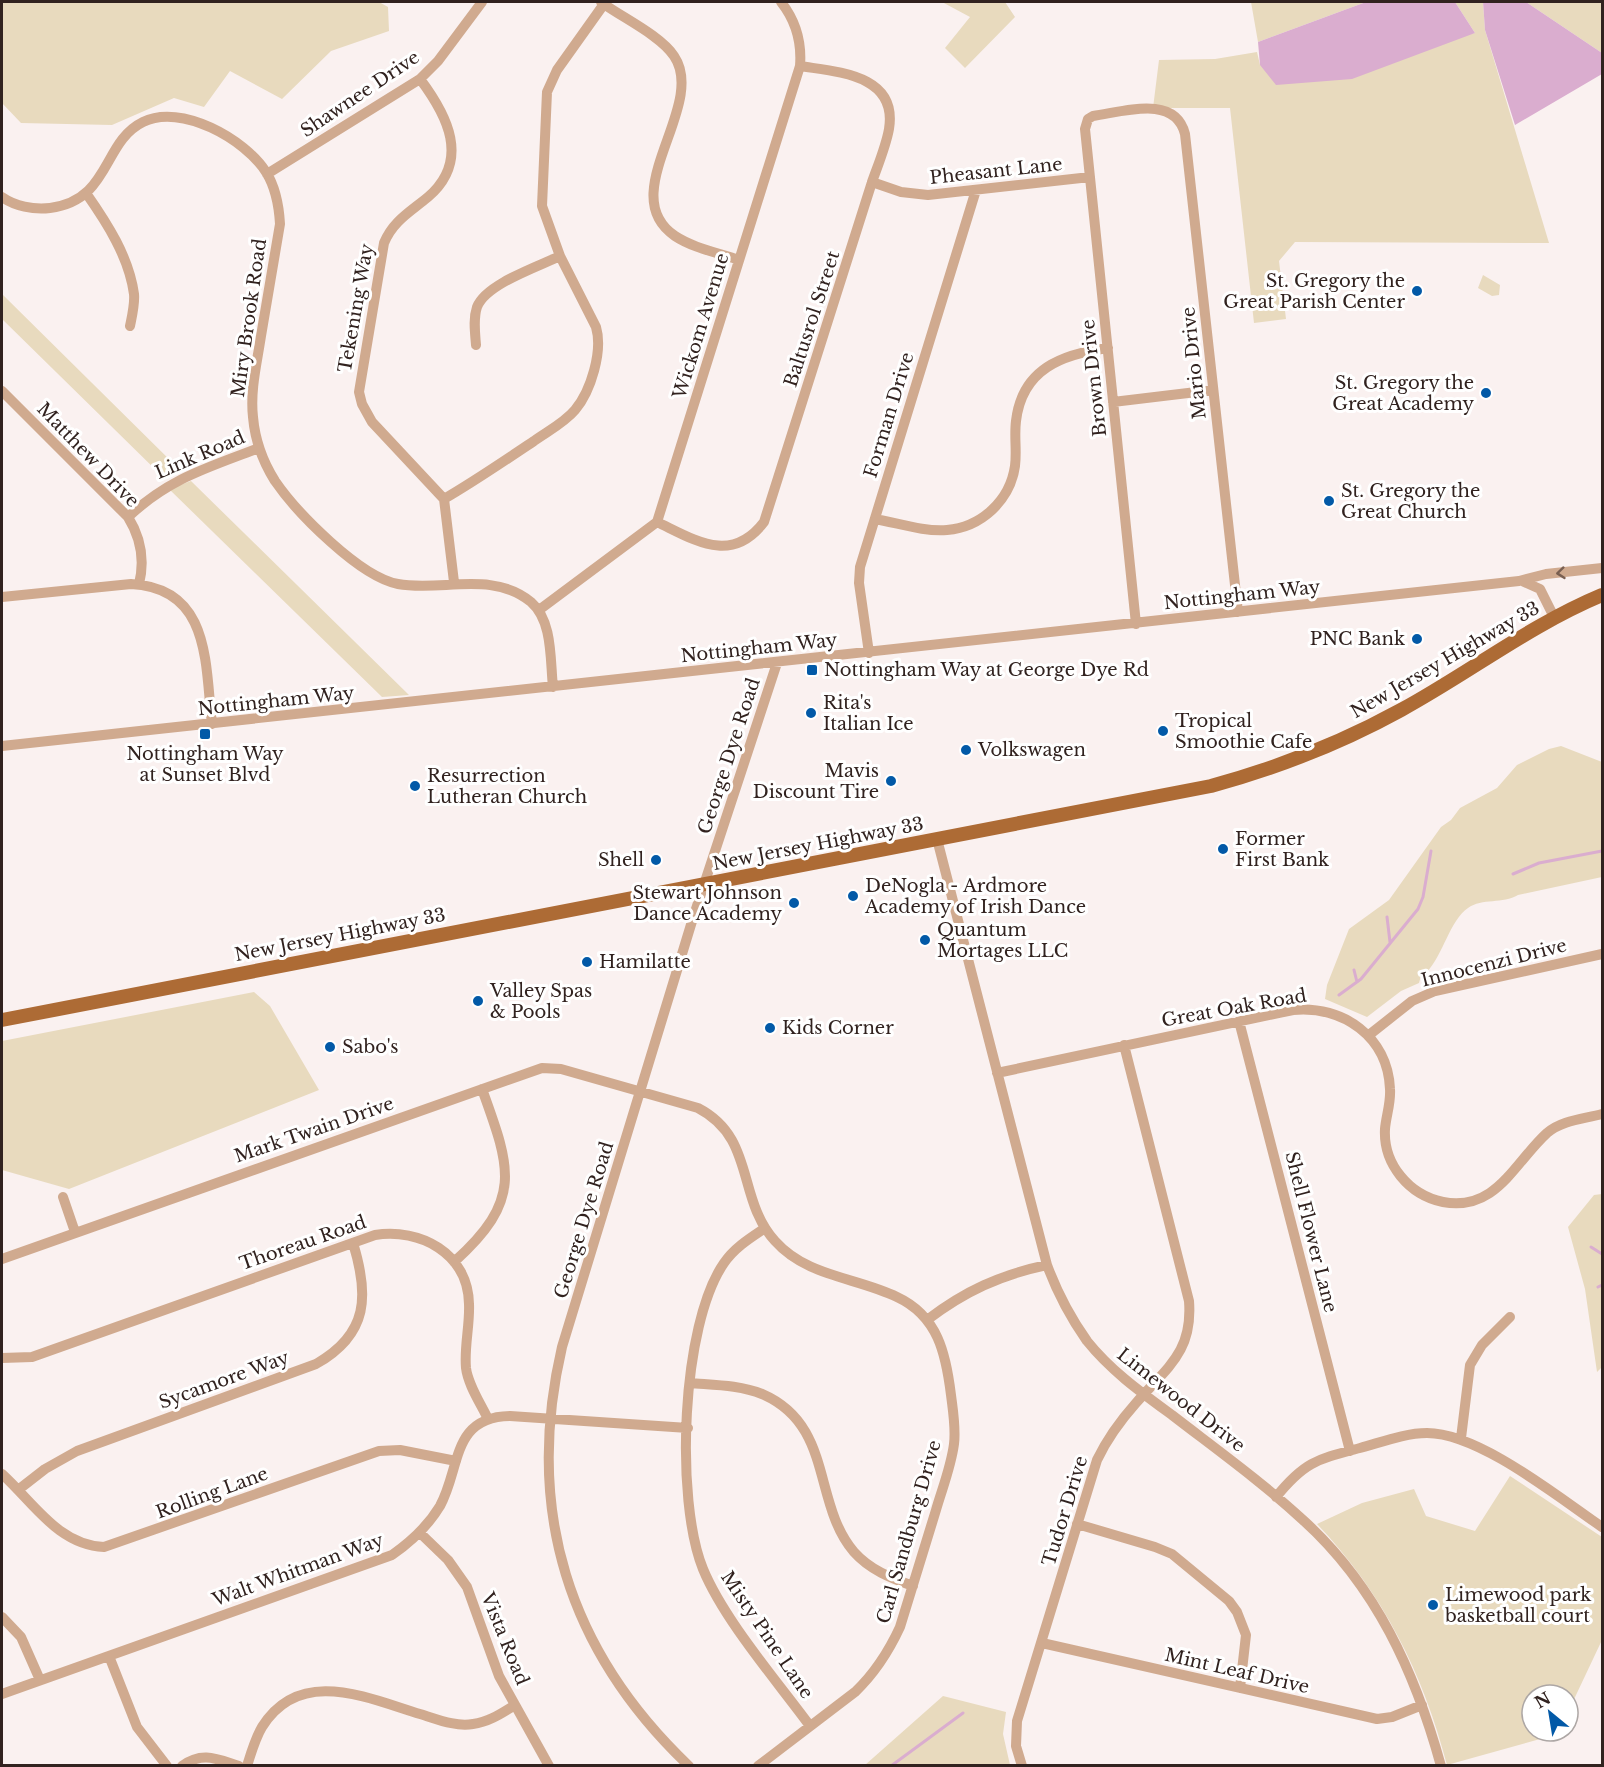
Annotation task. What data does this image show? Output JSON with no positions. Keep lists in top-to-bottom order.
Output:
{
  "streets": {
    "main road": ["New Jersey Highway 33"],
    "street": [
      "Shawnee Drive",
      "Pheasant Lane",
      "Tekening Way",
      "Miry Brook Road",
      "Baltusrol Street",
      "Wickom Avenue",
      "Mario Drive",
      "Brown Drive",
      "Forman Drive",
      "Matthew Drive",
      "Link Road",
      "Nottingham Way",
      "George Dye Road",
      "Innocenzi Drive",
      "Great Oak Road",
      "Mark Twain Drive",
      "Shell Flower Lane",
      "Thoreau Road",
      "Sycamore Way",
      "Limewood Drive",
      "Rolling Lane",
      "Tudor Drive",
      "Carl Sandburg Drive",
      "Walt Whitman Way",
      "Misty Pine Lane",
      "Vista Road",
      "Mint Leaf Drive"
    ]
  },
  "crossings": [
    ["Shawnee Drive", "Tekening Way"],
    ["Shawnee Drive", "Miry Brook Road"],
    ["Pheasant Lane", "Baltusrol Street"],
    ["Pheasant Lane", "Brown Drive"],
    ["Pheasant Lane", "Forman Drive"],
    ["Miry Brook Road", "Link Road"],
    ["Baltusrol Street", "Wickom Avenue"],
    ["Mario Drive", "Brown Drive"],
    ["Mario Drive", "Nottingham Way"],
    ["Brown Drive", "Nottingham Way"],
    ["Forman Drive", "Nottingham Way"],
    ["Matthew Drive", "Link Road"],
    ["Nottingham Way", "George Dye Road"],
    ["New Jersey Highway 33", "George Dye Road"],
    ["New Jersey Highway 33", "Limewood Drive"],
    ["George Dye Road", "Mark Twain Drive"],
    ["George Dye Road", "Carl Sandburg Drive"],
    ["Innocenzi Drive", "Great Oak Road"],
    ["Great Oak Road", "Shell Flower Lane"],
    ["Great Oak Road", "Limewood Drive"],
    ["Great Oak Road", "Tudor Drive"],
    ["Mark Twain Drive", "Carl Sandburg Drive"],
    ["Thoreau Road", "Sycamore Way"],
    ["Thoreau Road", "Walt Whitman Way"],
    ["Sycamore Way", "Rolling Lane"],
    ["Limewood Drive", "Tudor Drive"],
    ["Limewood Drive", "Mint Leaf Drive"],
    ["Rolling Lane", "Walt Whitman Way"],
    ["Tudor Drive", "Mint Leaf Drive"],
    ["Carl Sandburg Drive", "Misty Pine Lane"],
    ["Walt Whitman Way", "Vista Road"]
  ],
  "places": {
    "other": [
      "St. Gregory the Great Parish Center",
      "St. Gregory the Great Academy",
      "St. Gregory the Great Church",
      "PNC Bank",
      "Rita's Italian Ice",
      "Tropical Smoothie Cafe",
      "Volkswagen",
      "Mavis Discount Tire",
      "Resurrection Lutheran Church",
      "Former First Bank",
      "Shell",
      "DeNogla - Ardmore Academy of Irish Dance",
      "Stewart Johnson Dance Academy",
      "Quantum Mortages LLC",
      "Hamilatte",
      "Valley Spas & Pools",
      "Kids Corner",
      "Sabo's",
      "Limewood park basketball court"
    ],
    "transit": ["Nottingham Way at George Dye Rd", "Nottingham Way at Sunset Blvd"]
  },
  "north": "top left"
}
